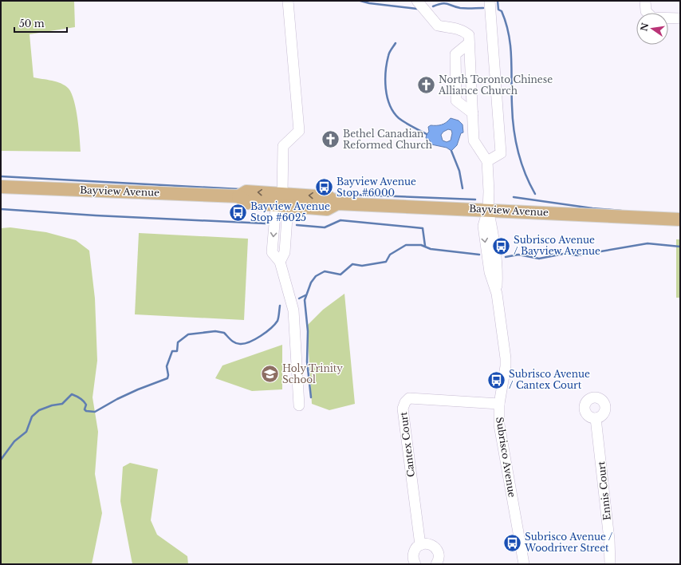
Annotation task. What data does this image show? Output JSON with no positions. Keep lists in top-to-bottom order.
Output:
{
  "streets": {
    "main road": ["Bayview Avenue"],
    "street": ["Cantex Court", "Subrisco Avenue", "Ennis Court"]
  },
  "crossings": [
    ["Bayview Avenue", "Subrisco Avenue"],
    ["Cantex Court", "Subrisco Avenue"]
  ],
  "places": {
    "church": ["North Toronto Chinese Alliance Church", "Bethel Canadian Reformed Church"],
    "bus stop": [
      "Bayview Avenue Stop #6000",
      "Bayview Avenue Stop #6025",
      "Subrisco Avenue / Bayview Avenue",
      "Subrisco Avenue / Cantex Court",
      "Subrisco Avenue / Woodriver Street"
    ],
    "school or university": ["Holy Trinity School"]
  },
  "scale_bar": "50 m",
  "north": "left"
}
